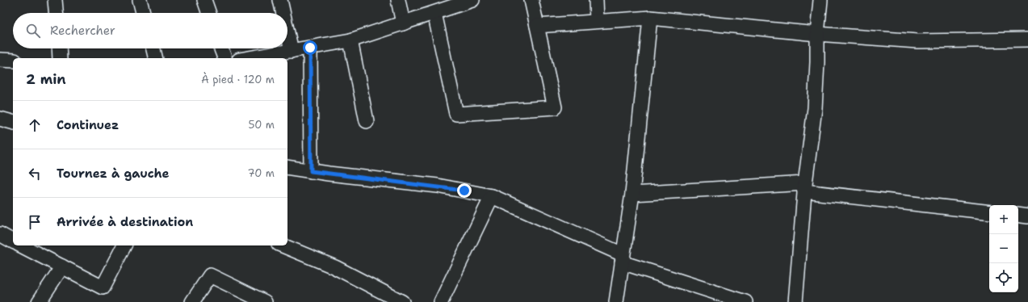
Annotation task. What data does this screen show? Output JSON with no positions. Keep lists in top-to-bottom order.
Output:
{
  "page": {
    "search": "Rechercher",
    "heading": ["2 min", "À pied · 120 m"],
    "list": [
      ["Continuez", "50 m"],
      ["Tournez à gauche", "70 m"],
      "Arrivée à destination"
    ],
    "map_buttons": ["+", "−"]
  }
}
